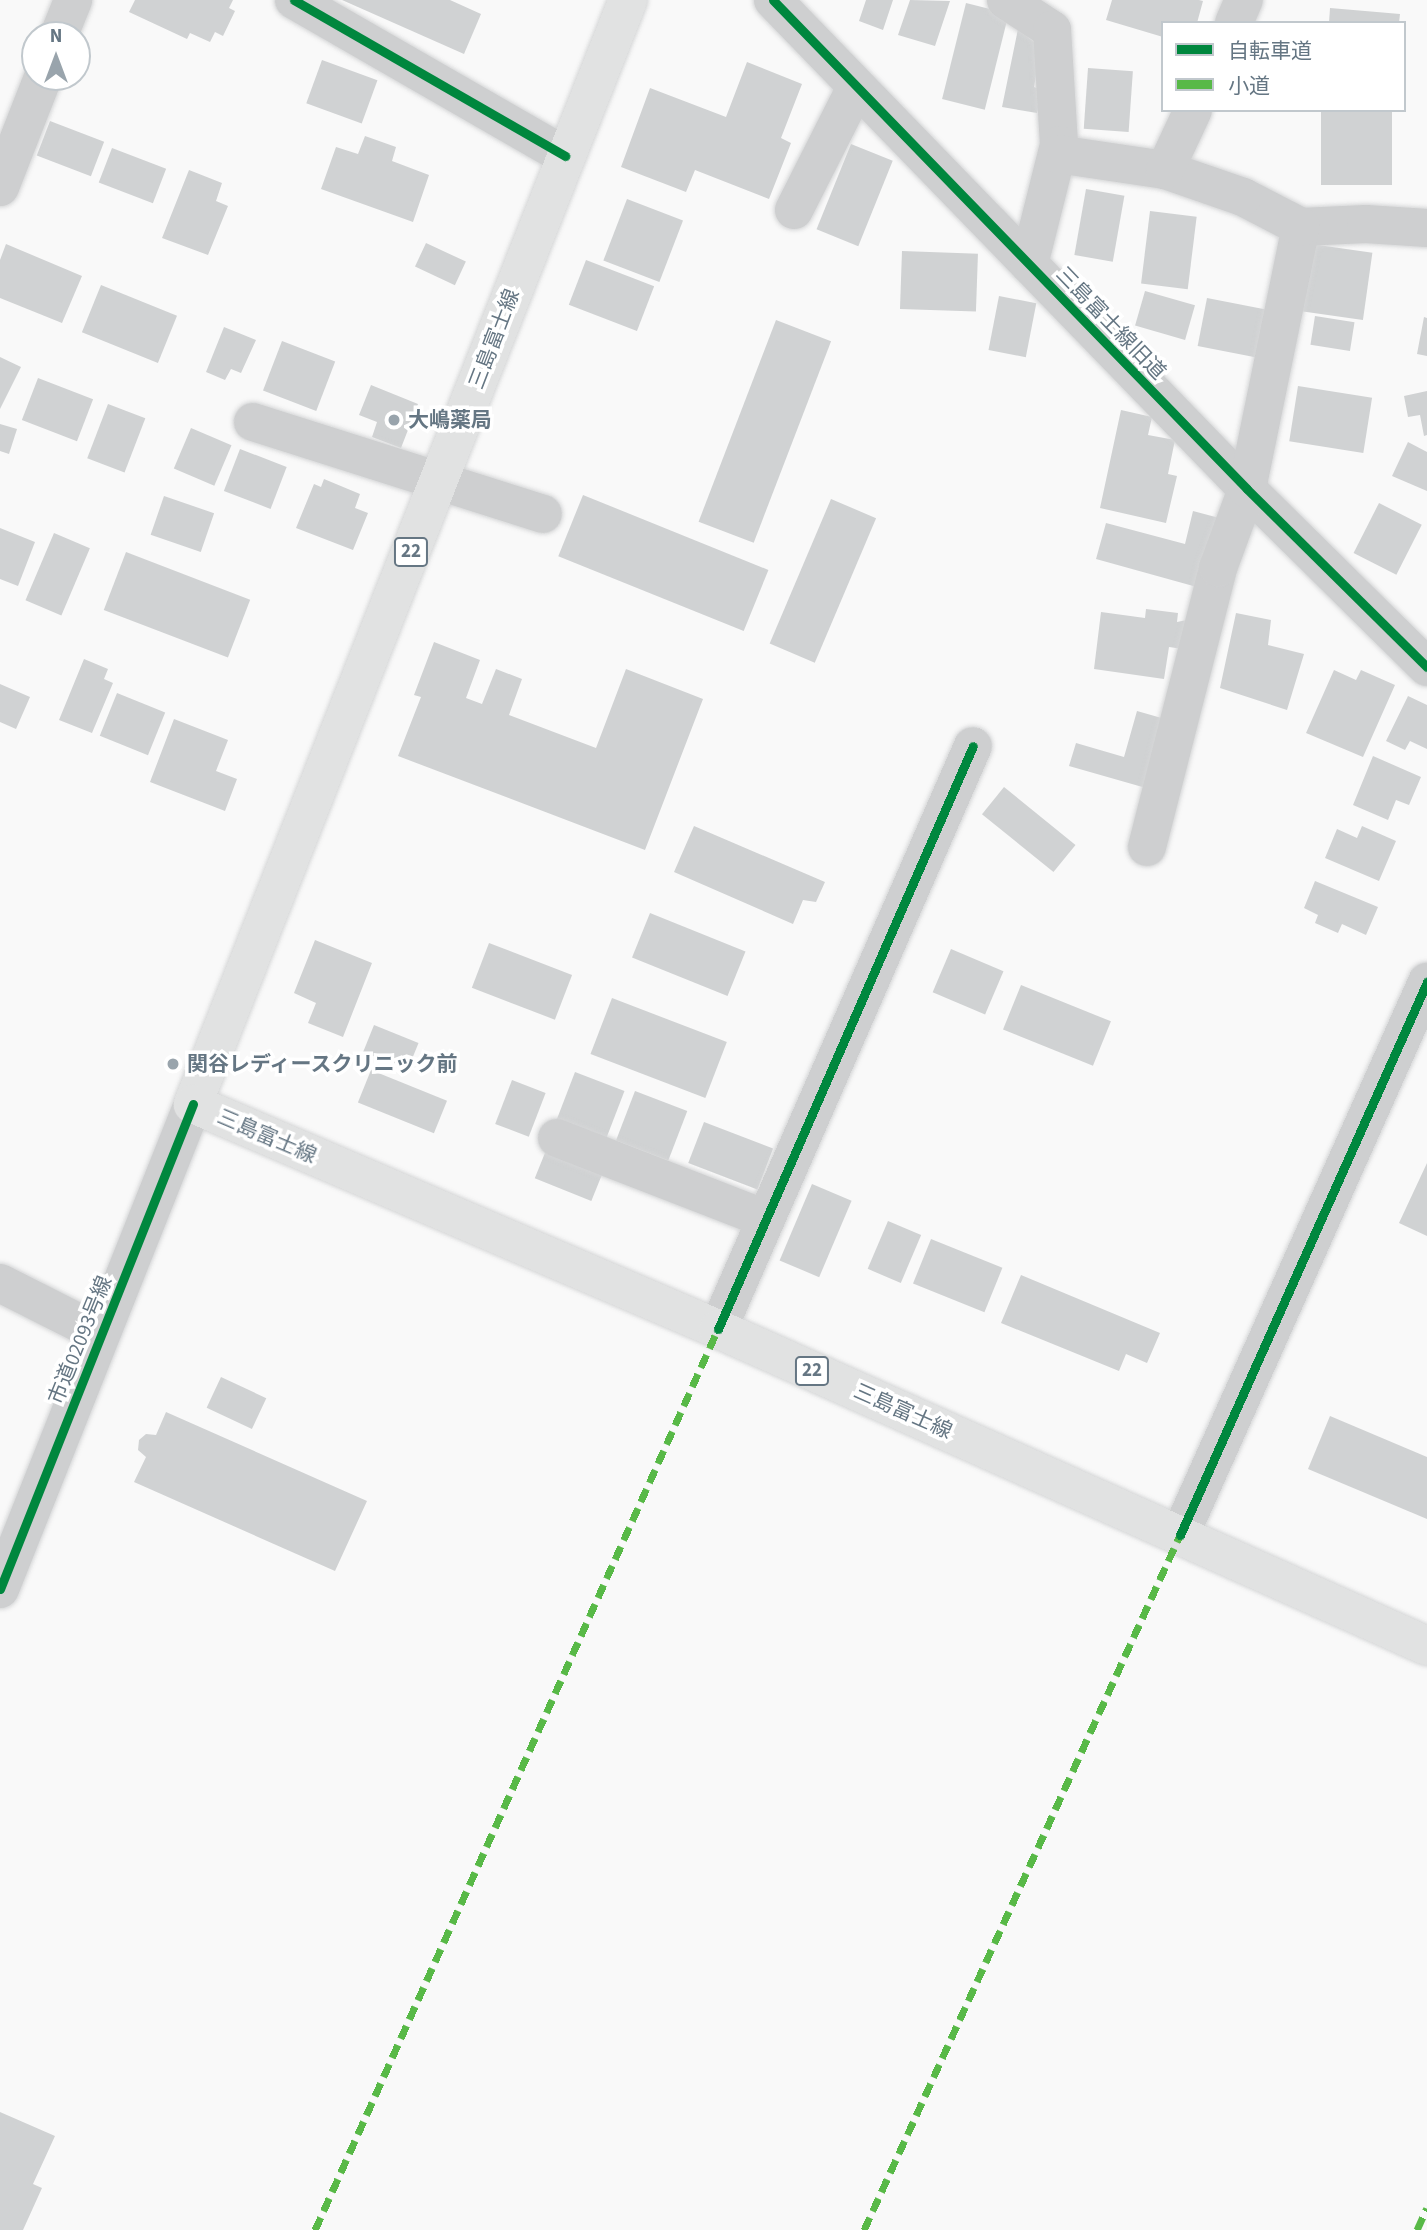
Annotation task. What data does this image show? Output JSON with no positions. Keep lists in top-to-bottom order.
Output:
{
  "streets": {
    "main road": ["三島富士線", "22"],
    "street": ["三島富士線旧道", "市道02093号線"]
  },
  "crossings": [
    ["三島富士線", "市道02093号線"]
  ],
  "places": ["大嶋薬局", "関谷レディースクリニック前"],
  "legend": ["自転車道", "小道"],
  "north": "top"
}
